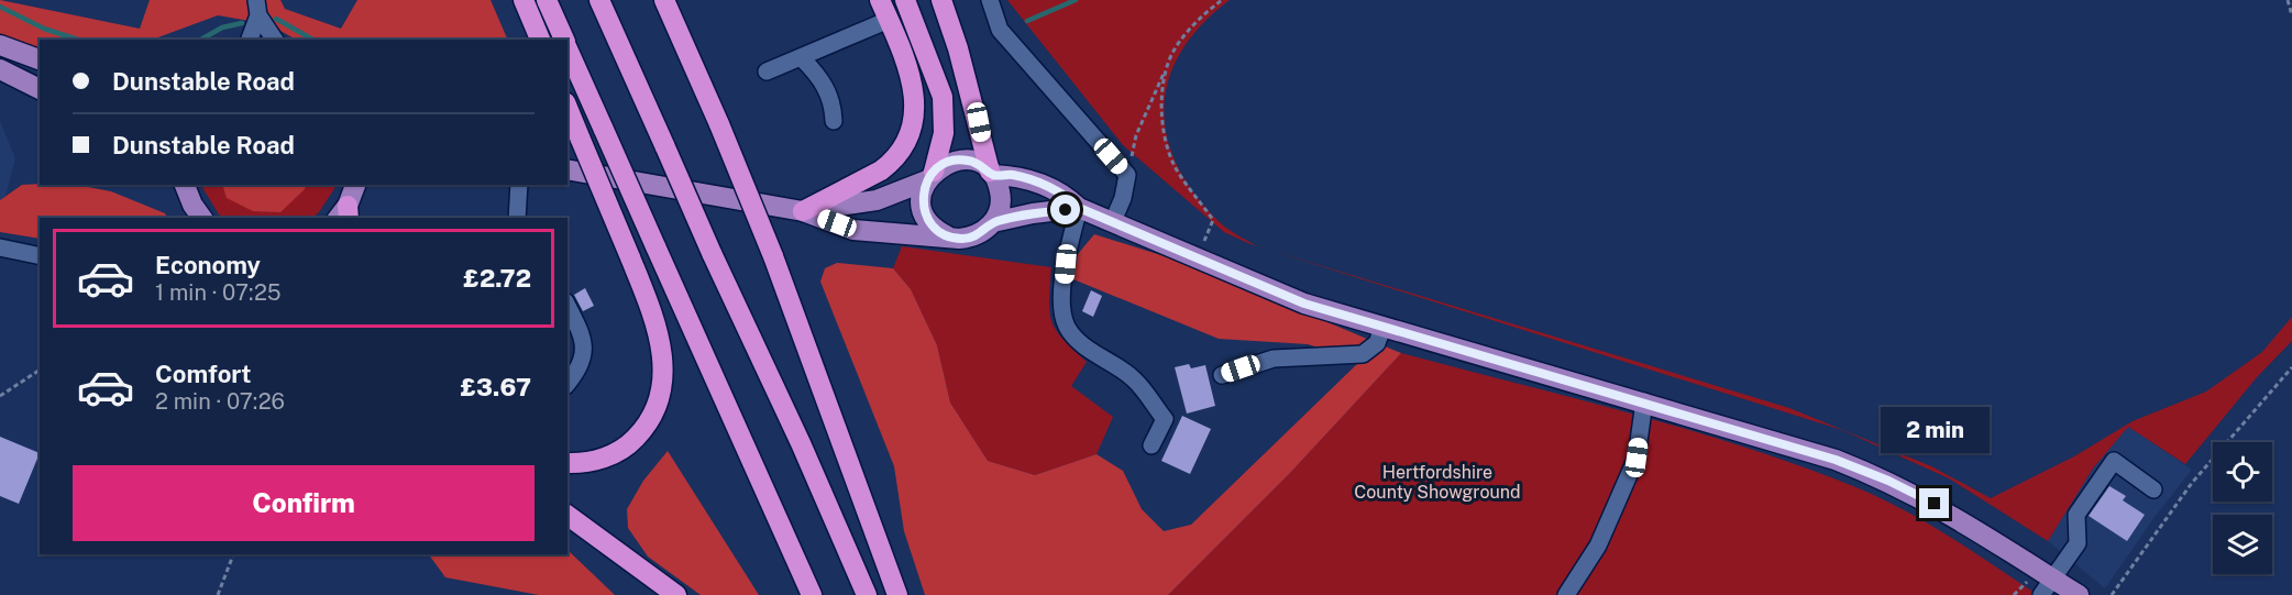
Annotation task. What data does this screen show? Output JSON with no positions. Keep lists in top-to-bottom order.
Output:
{
  "parks": ["Hertfordshire County Showground"],
  "page": {
    "banner": ["Dunstable Road", "Dunstable Road"],
    "list": [
      {
        "name": "Economy",
        "note": "1 min · 07:25",
        "value": "£2.72"
      },
      {
        "name": "Comfort",
        "note": "2 min · 07:26",
        "value": "£3.67"
      }
    ],
    "bubble": "2 min",
    "buttons": "Confirm"
  }
}
